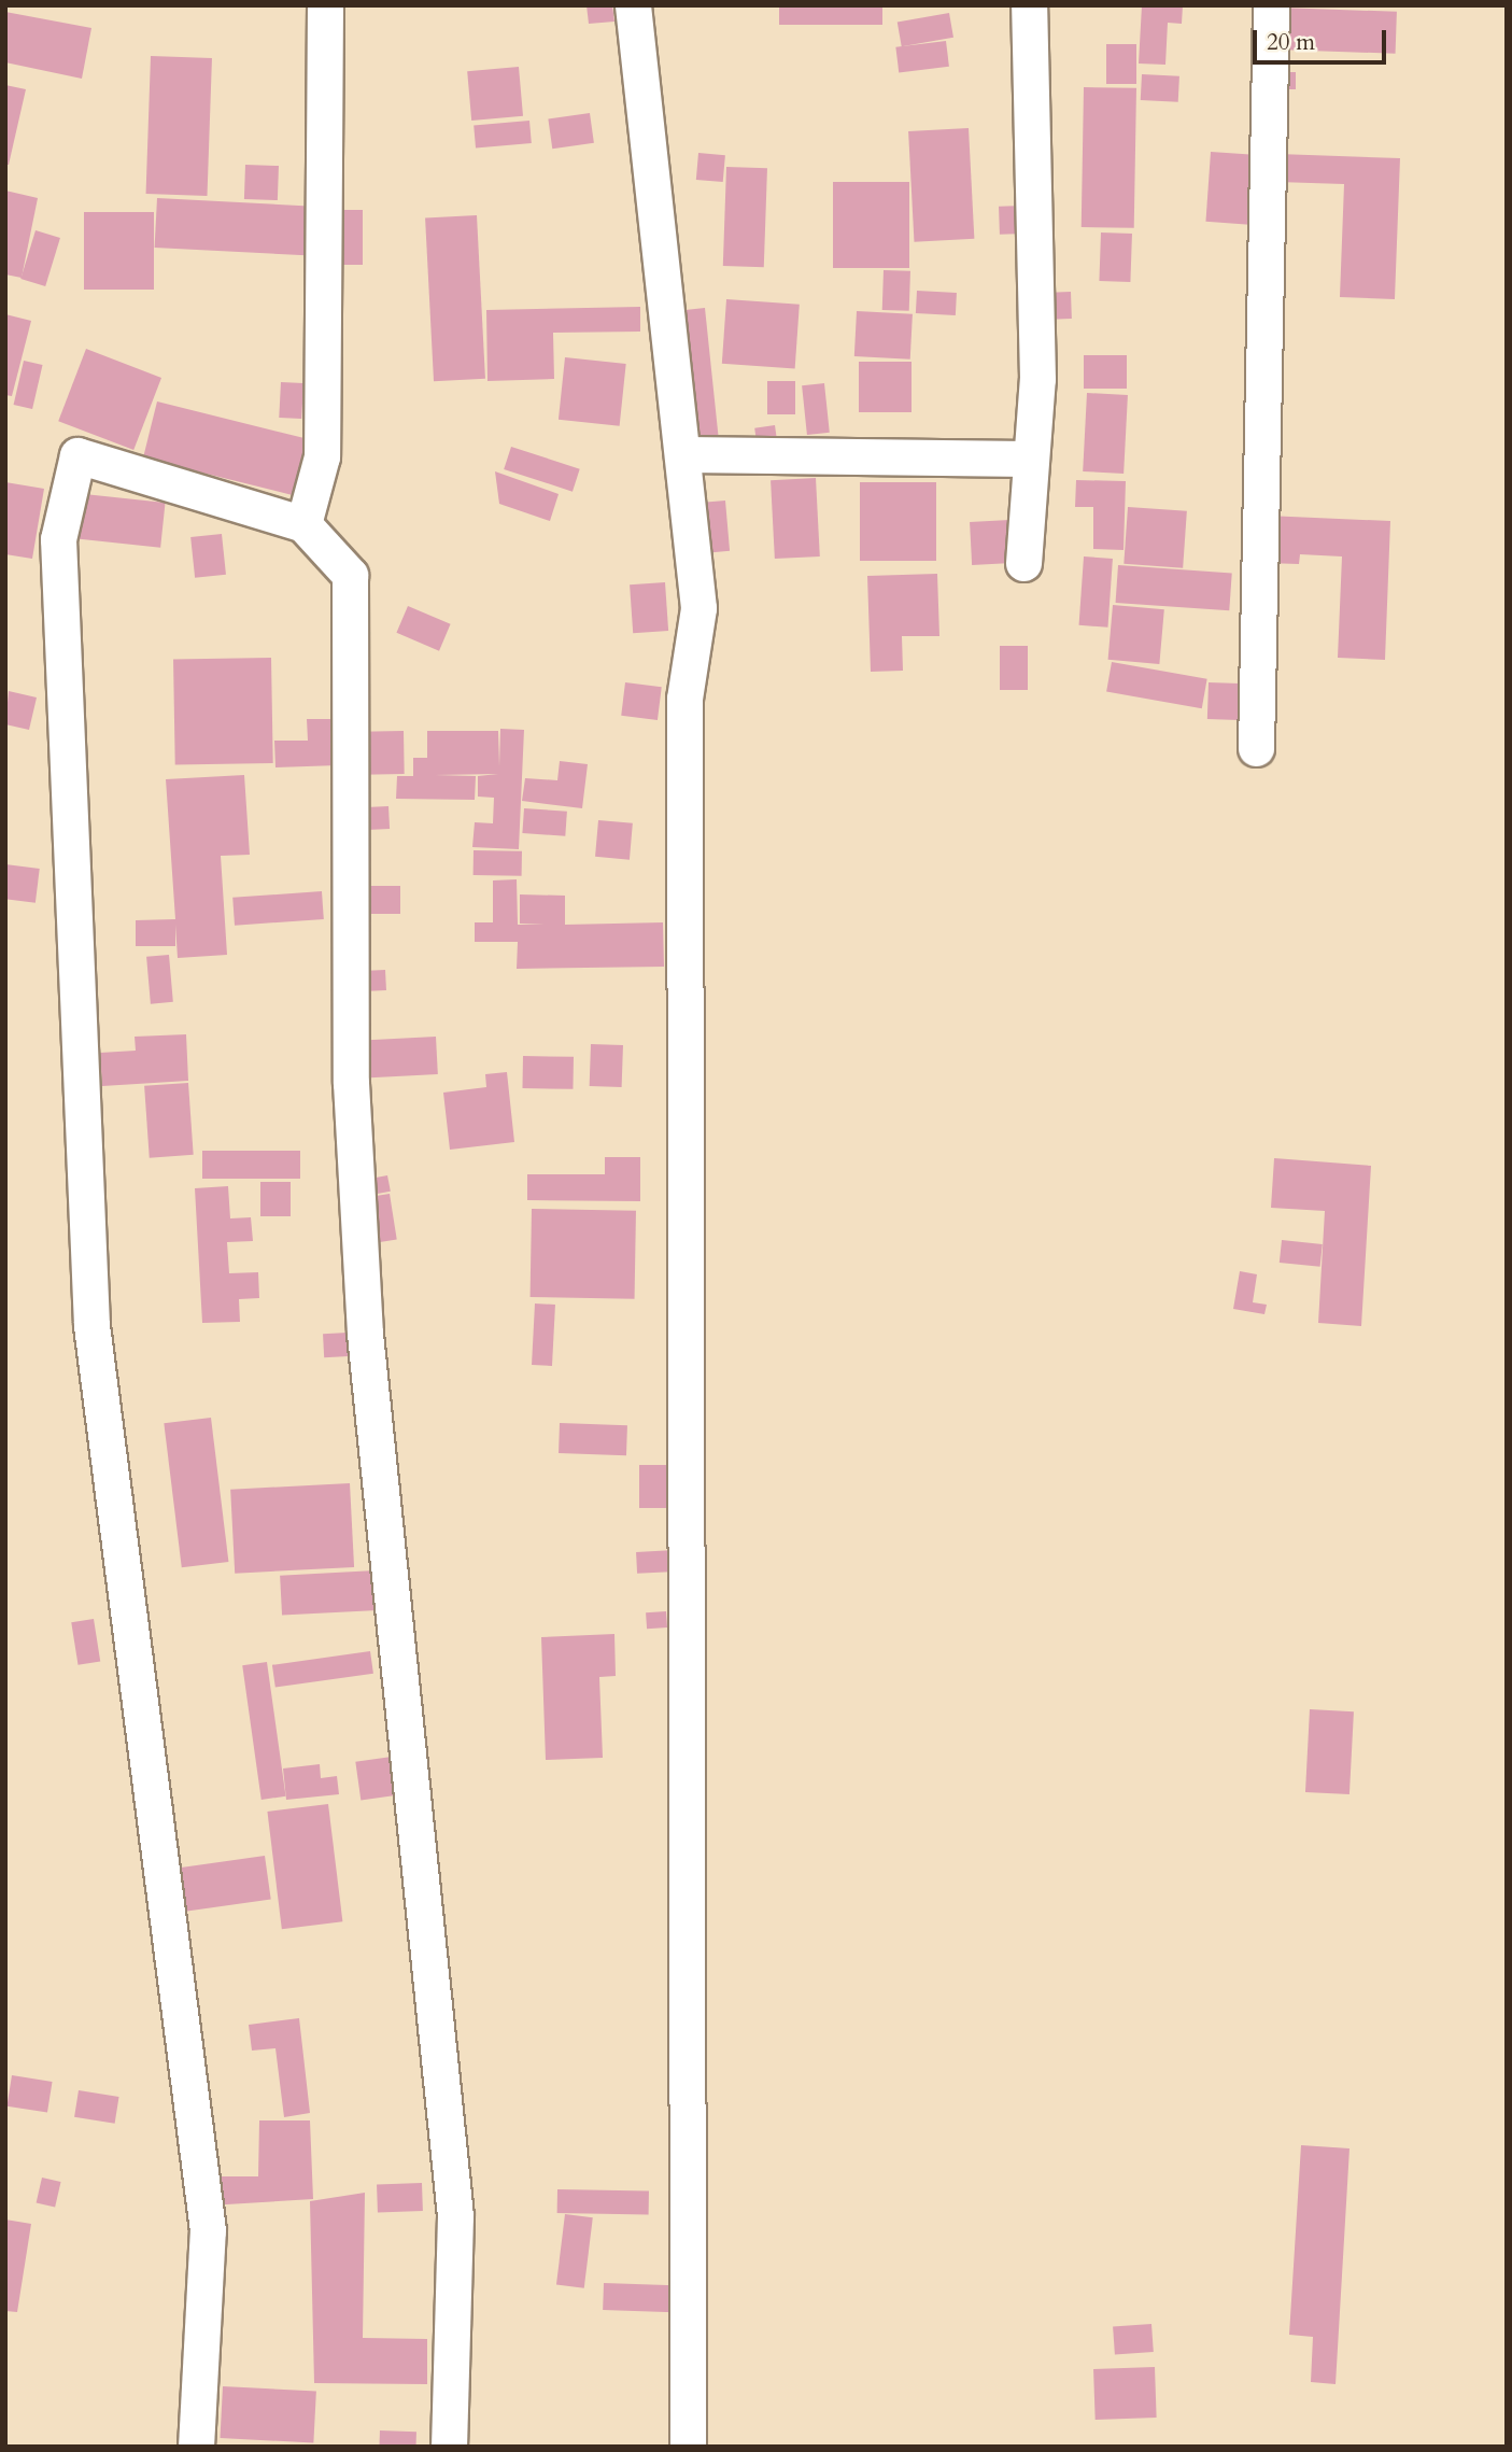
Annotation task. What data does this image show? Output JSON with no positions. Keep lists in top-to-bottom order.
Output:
{
  "scale_bar": "20 m"
}
